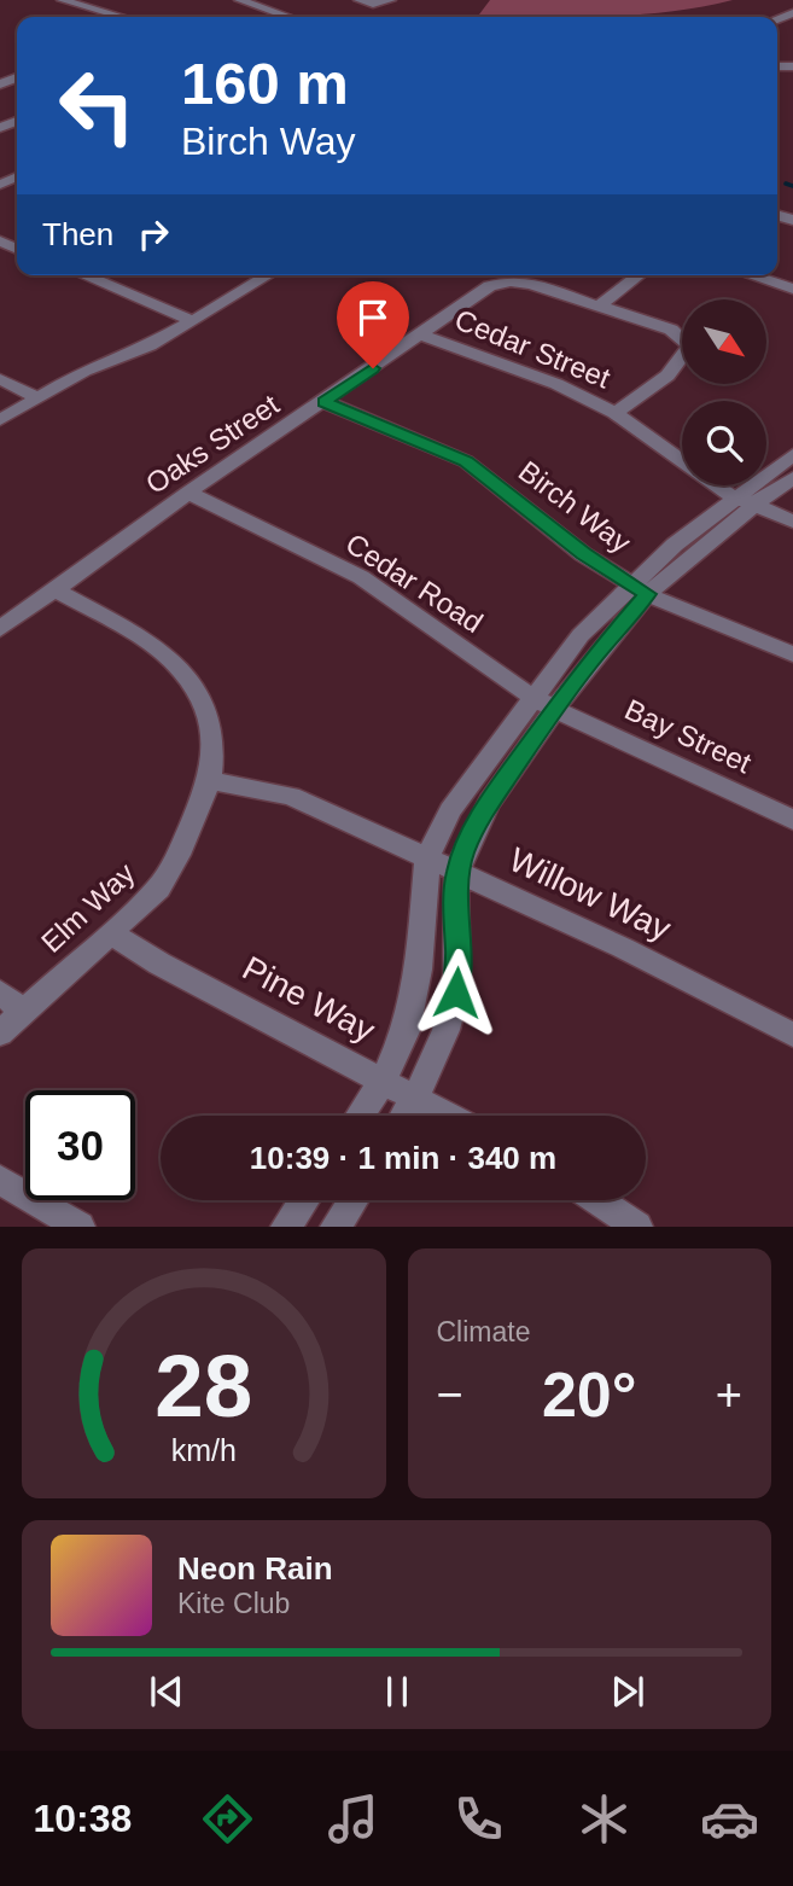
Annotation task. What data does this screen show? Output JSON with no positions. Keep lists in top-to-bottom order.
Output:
{
  "streets": {
    "street": [
      "Cedar Street",
      "Oaks Street",
      "Birch Way",
      "Cedar Road",
      "Bay Street",
      "Willow Way",
      "Elm Way",
      "Pine Way"
    ]
  },
  "crossings": [
    ["Cedar Street", "Oaks Street"],
    ["Oaks Street", "Birch Way"],
    ["Oaks Street", "Cedar Road"],
    ["Oaks Street", "Elm Way"],
    ["Cedar Road", "Bay Street"],
    ["Willow Way", "Elm Way"],
    ["Elm Way", "Pine Way"]
  ],
  "north": "bottom right",
  "page": {
    "turn": ["160 m", "Birch Way"],
    "then": "Then",
    "limit": "30",
    "trip": "10:39 · 1 min · 340 m",
    "tile": "Climate",
    "heat": ["−", "20°", "+"],
    "song": ["Neon Rain", "Kite Club"],
    "tabs": "10:38",
    "gauge": ["28", "km/h"]
  }
}
